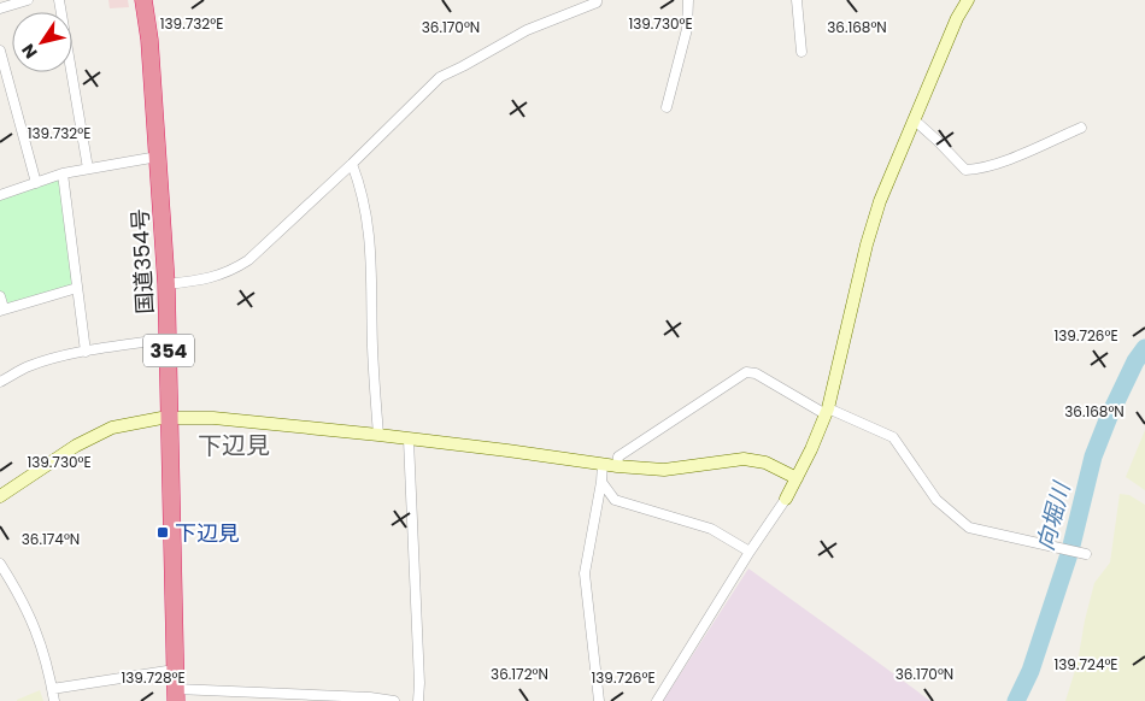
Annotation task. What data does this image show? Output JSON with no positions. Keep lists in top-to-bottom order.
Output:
{
  "streets": {
    "highway": ["国道354号", "354"]
  },
  "districts": ["下辺見"],
  "water": ["向堀川"],
  "places": {
    "transit": ["下辺見"]
  },
  "north": "bottom left",
  "coordinates": [
    "139.730°E",
    "139.732°E",
    "36.170°N",
    "36.168°N",
    "139.726°E",
    "36.174°N",
    "139.724°E",
    "36.172°N",
    "139.728°E"
  ]
}
